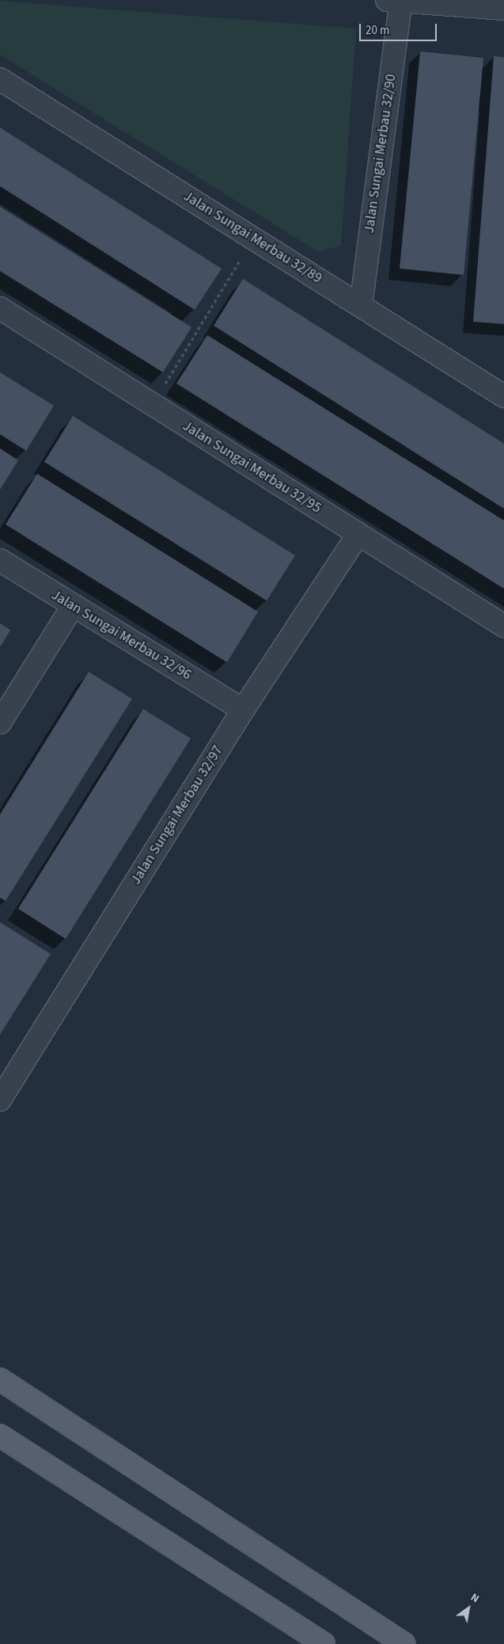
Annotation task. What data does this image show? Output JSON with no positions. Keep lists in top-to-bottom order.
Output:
{
  "streets": {
    "street": [
      "Jalan Sungai Merbau 32/90",
      "Jalan Sungai Merbau 32/89",
      "Jalan Sungai Merbau 32/95",
      "Jalan Sungai Merbau 32/96",
      "Jalan Sungai Merbau 32/97"
    ]
  },
  "crossings": [
    ["Jalan Sungai Merbau 32/90", "Jalan Sungai Merbau 32/89"],
    ["Jalan Sungai Merbau 32/95", "Jalan Sungai Merbau 32/97"],
    ["Jalan Sungai Merbau 32/96", "Jalan Sungai Merbau 32/97"]
  ],
  "scale_bar": "20 m",
  "north": "top right"
}
